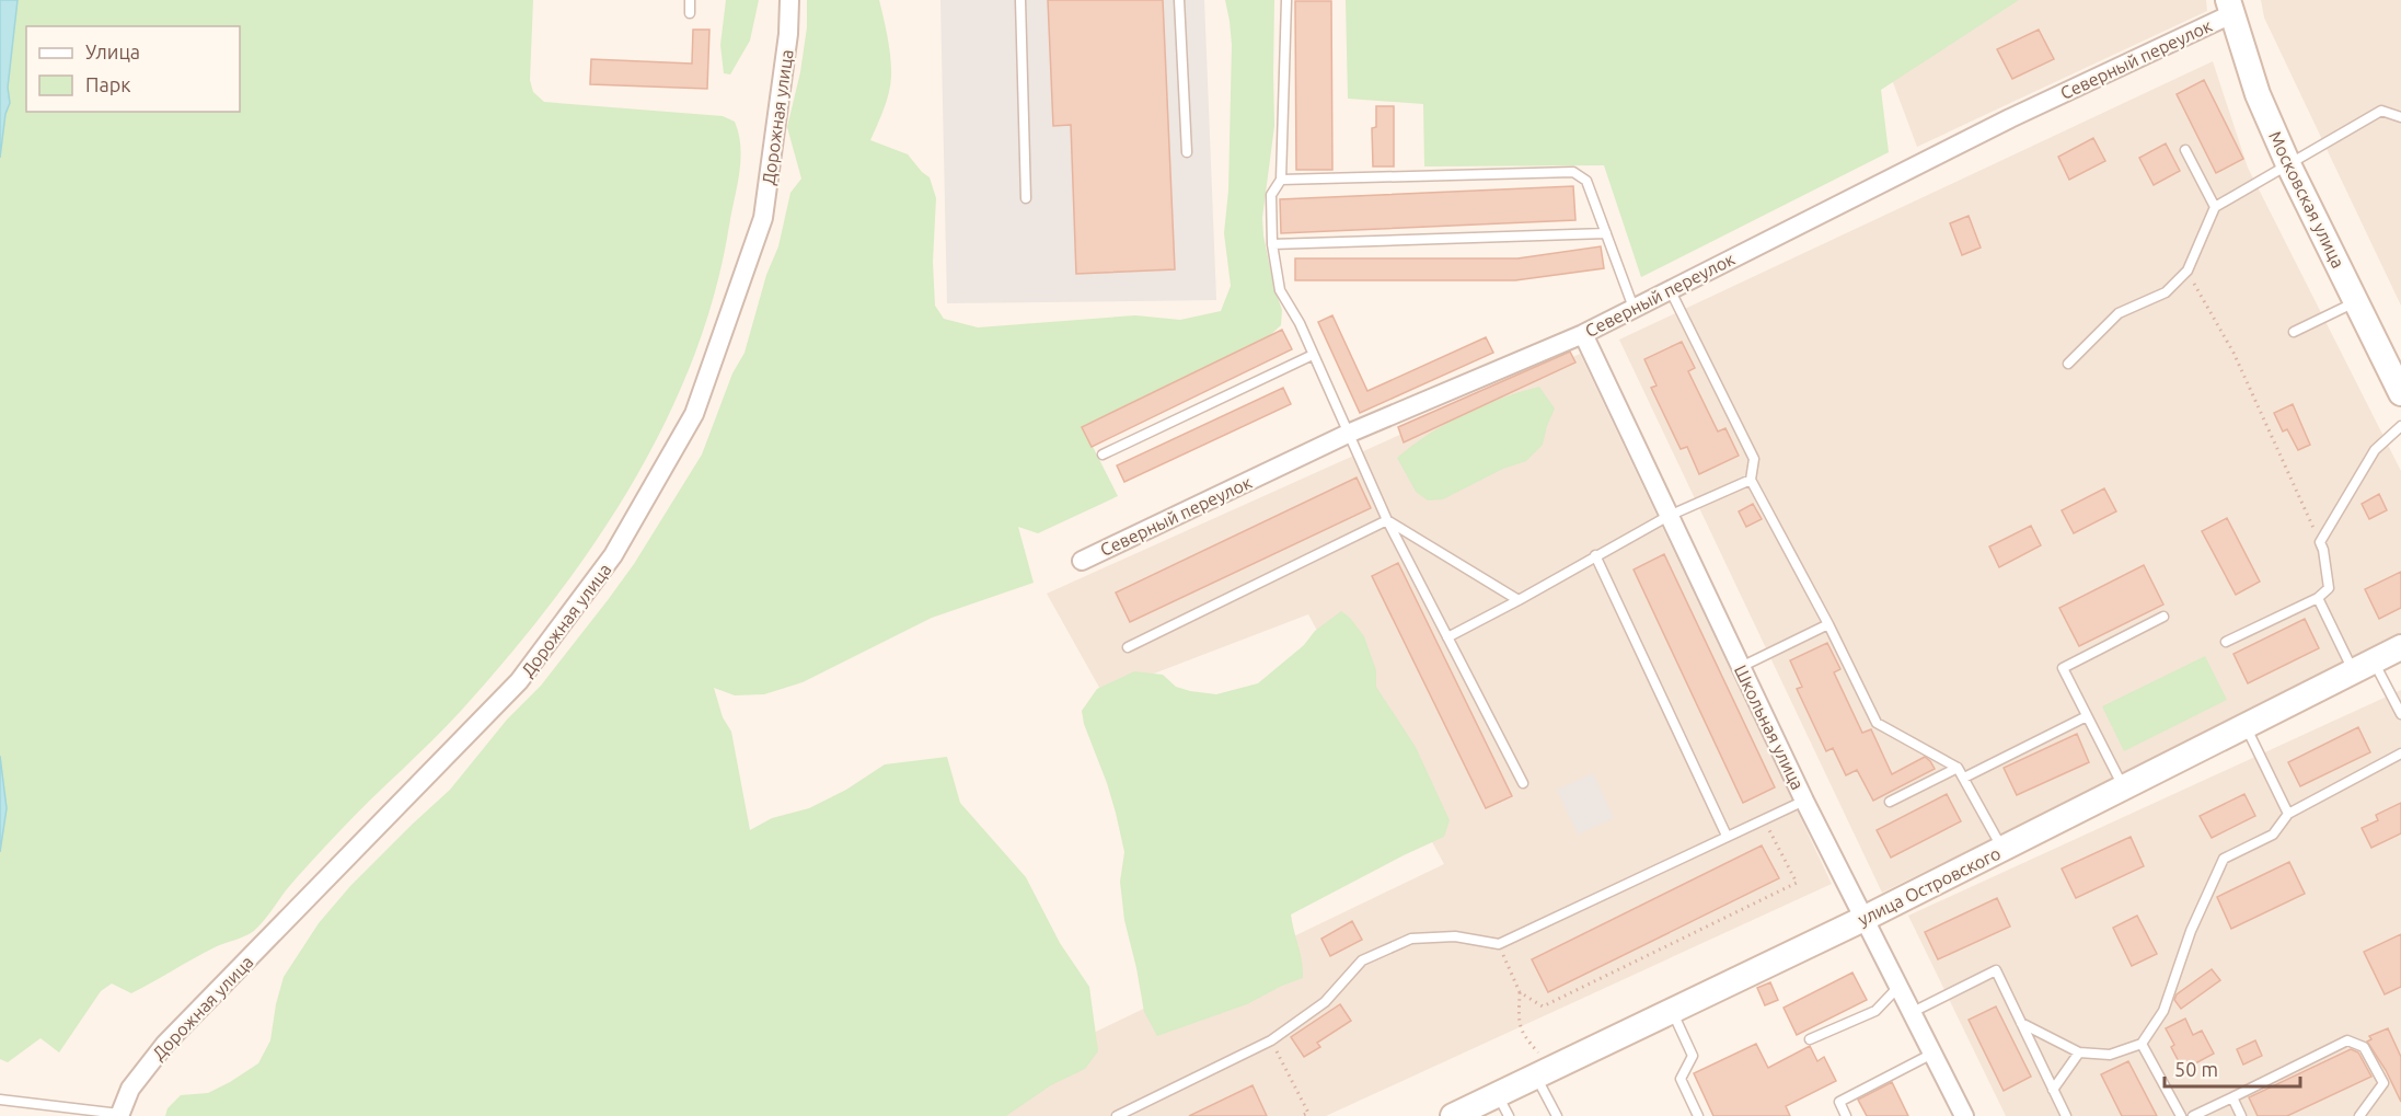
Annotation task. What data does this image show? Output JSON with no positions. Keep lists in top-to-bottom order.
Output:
{
  "streets": {
    "main road": ["Московская улица", "улица Островского"],
    "street": ["Северный переулок", "Дорожная улица", "Школьная улица"]
  },
  "crossings": [
    ["Северный переулок", "Московская улица"],
    ["Северный переулок", "Школьная улица"],
    ["Школьная улица", "улица Островского"]
  ],
  "legend": ["Улица", "Парк"],
  "scale_bar": "50 m"
}
